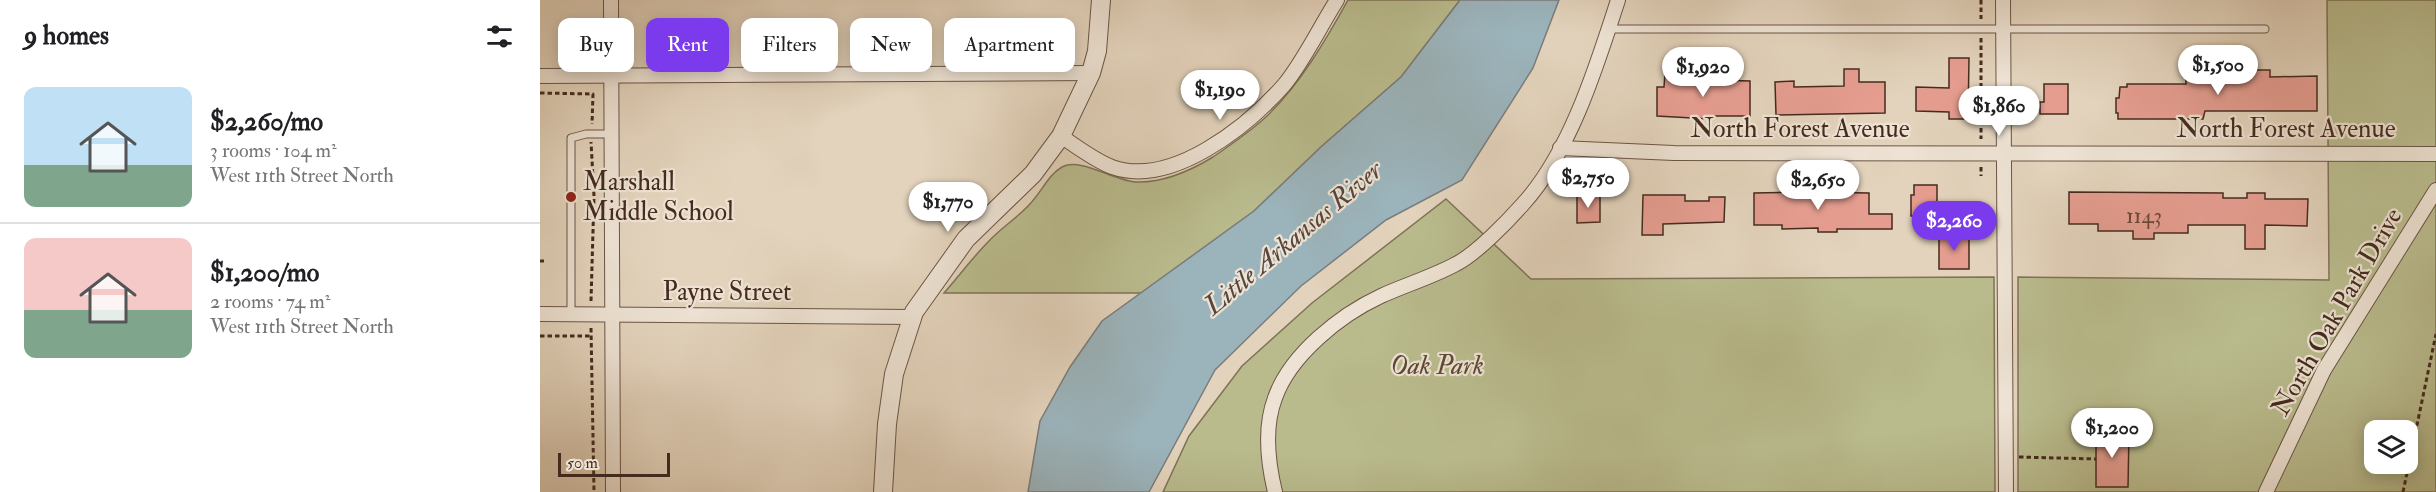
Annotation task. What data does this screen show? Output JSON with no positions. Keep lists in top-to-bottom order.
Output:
{
  "streets": {
    "street": ["North Forest Avenue", "Payne Street", "North Oak Park Drive"]
  },
  "water": ["Little Arkansas River"],
  "parks": ["Oak Park"],
  "places": ["Marshall Middle School"],
  "house_numbers": ["1143"],
  "scale_bar": "50 m",
  "page": {
    "heading": "9 homes",
    "chip": [
      "Buy",
      "Rent",
      "Filters",
      "New",
      "Apartment"
    ],
    "price": [
      "$1,500",
      "$1,920",
      "$1,190",
      "$1,860",
      "$2,750",
      "$2,650",
      "$1,770",
      "$2,260",
      "$1,200"
    ],
    "list": [
      {
        "name": "$2,260/mo",
        "note": "3 rooms · 104 m² · West 11th Street North"
      },
      {
        "name": "$1,200/mo",
        "note": "2 rooms · 74 m² · West 11th Street North"
      }
    ],
    "scale": "50 m"
  }
}
